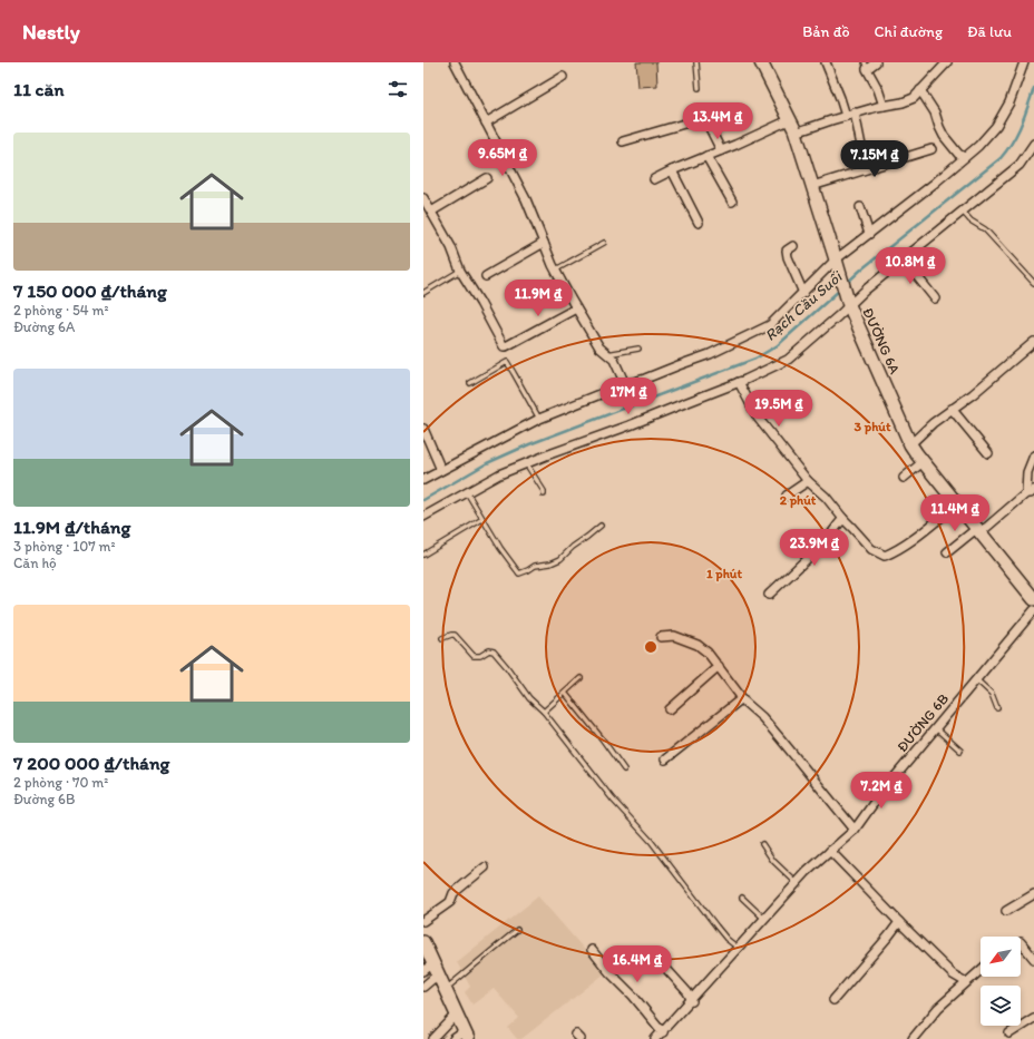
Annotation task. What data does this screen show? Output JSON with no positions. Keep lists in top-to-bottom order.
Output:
{
  "streets": {
    "street": ["ĐƯỜNG 6A", "ĐƯỜNG 6B"]
  },
  "water": ["Rạch Cầu Suối"],
  "north": "bottom left",
  "page": {
    "header": "Nestly",
    "nav": ["Bản đồ", "Chỉ đường", "Đã lưu"],
    "heading": "11 căn",
    "price": [
      "13.4M ₫",
      "9.65M ₫",
      "7.15M ₫",
      "10.8M ₫",
      "11.9M ₫",
      "17M ₫",
      "19.5M ₫",
      "11.4M ₫",
      "23.9M ₫",
      "7.2M ₫",
      "16.4M ₫"
    ],
    "list": [
      {
        "name": "7 150 000 ₫/tháng",
        "note": "2 phòng · 54 m² · Đường 6A"
      },
      {
        "name": "11.9M ₫/tháng",
        "note": "3 phòng · 107 m² · Căn hộ"
      },
      {
        "name": "7 200 000 ₫/tháng",
        "note": "2 phòng · 70 m² · Đường 6B"
      }
    ]
  },
  "rings": ["3 phút", "2 phút", "1 phút"]
}
